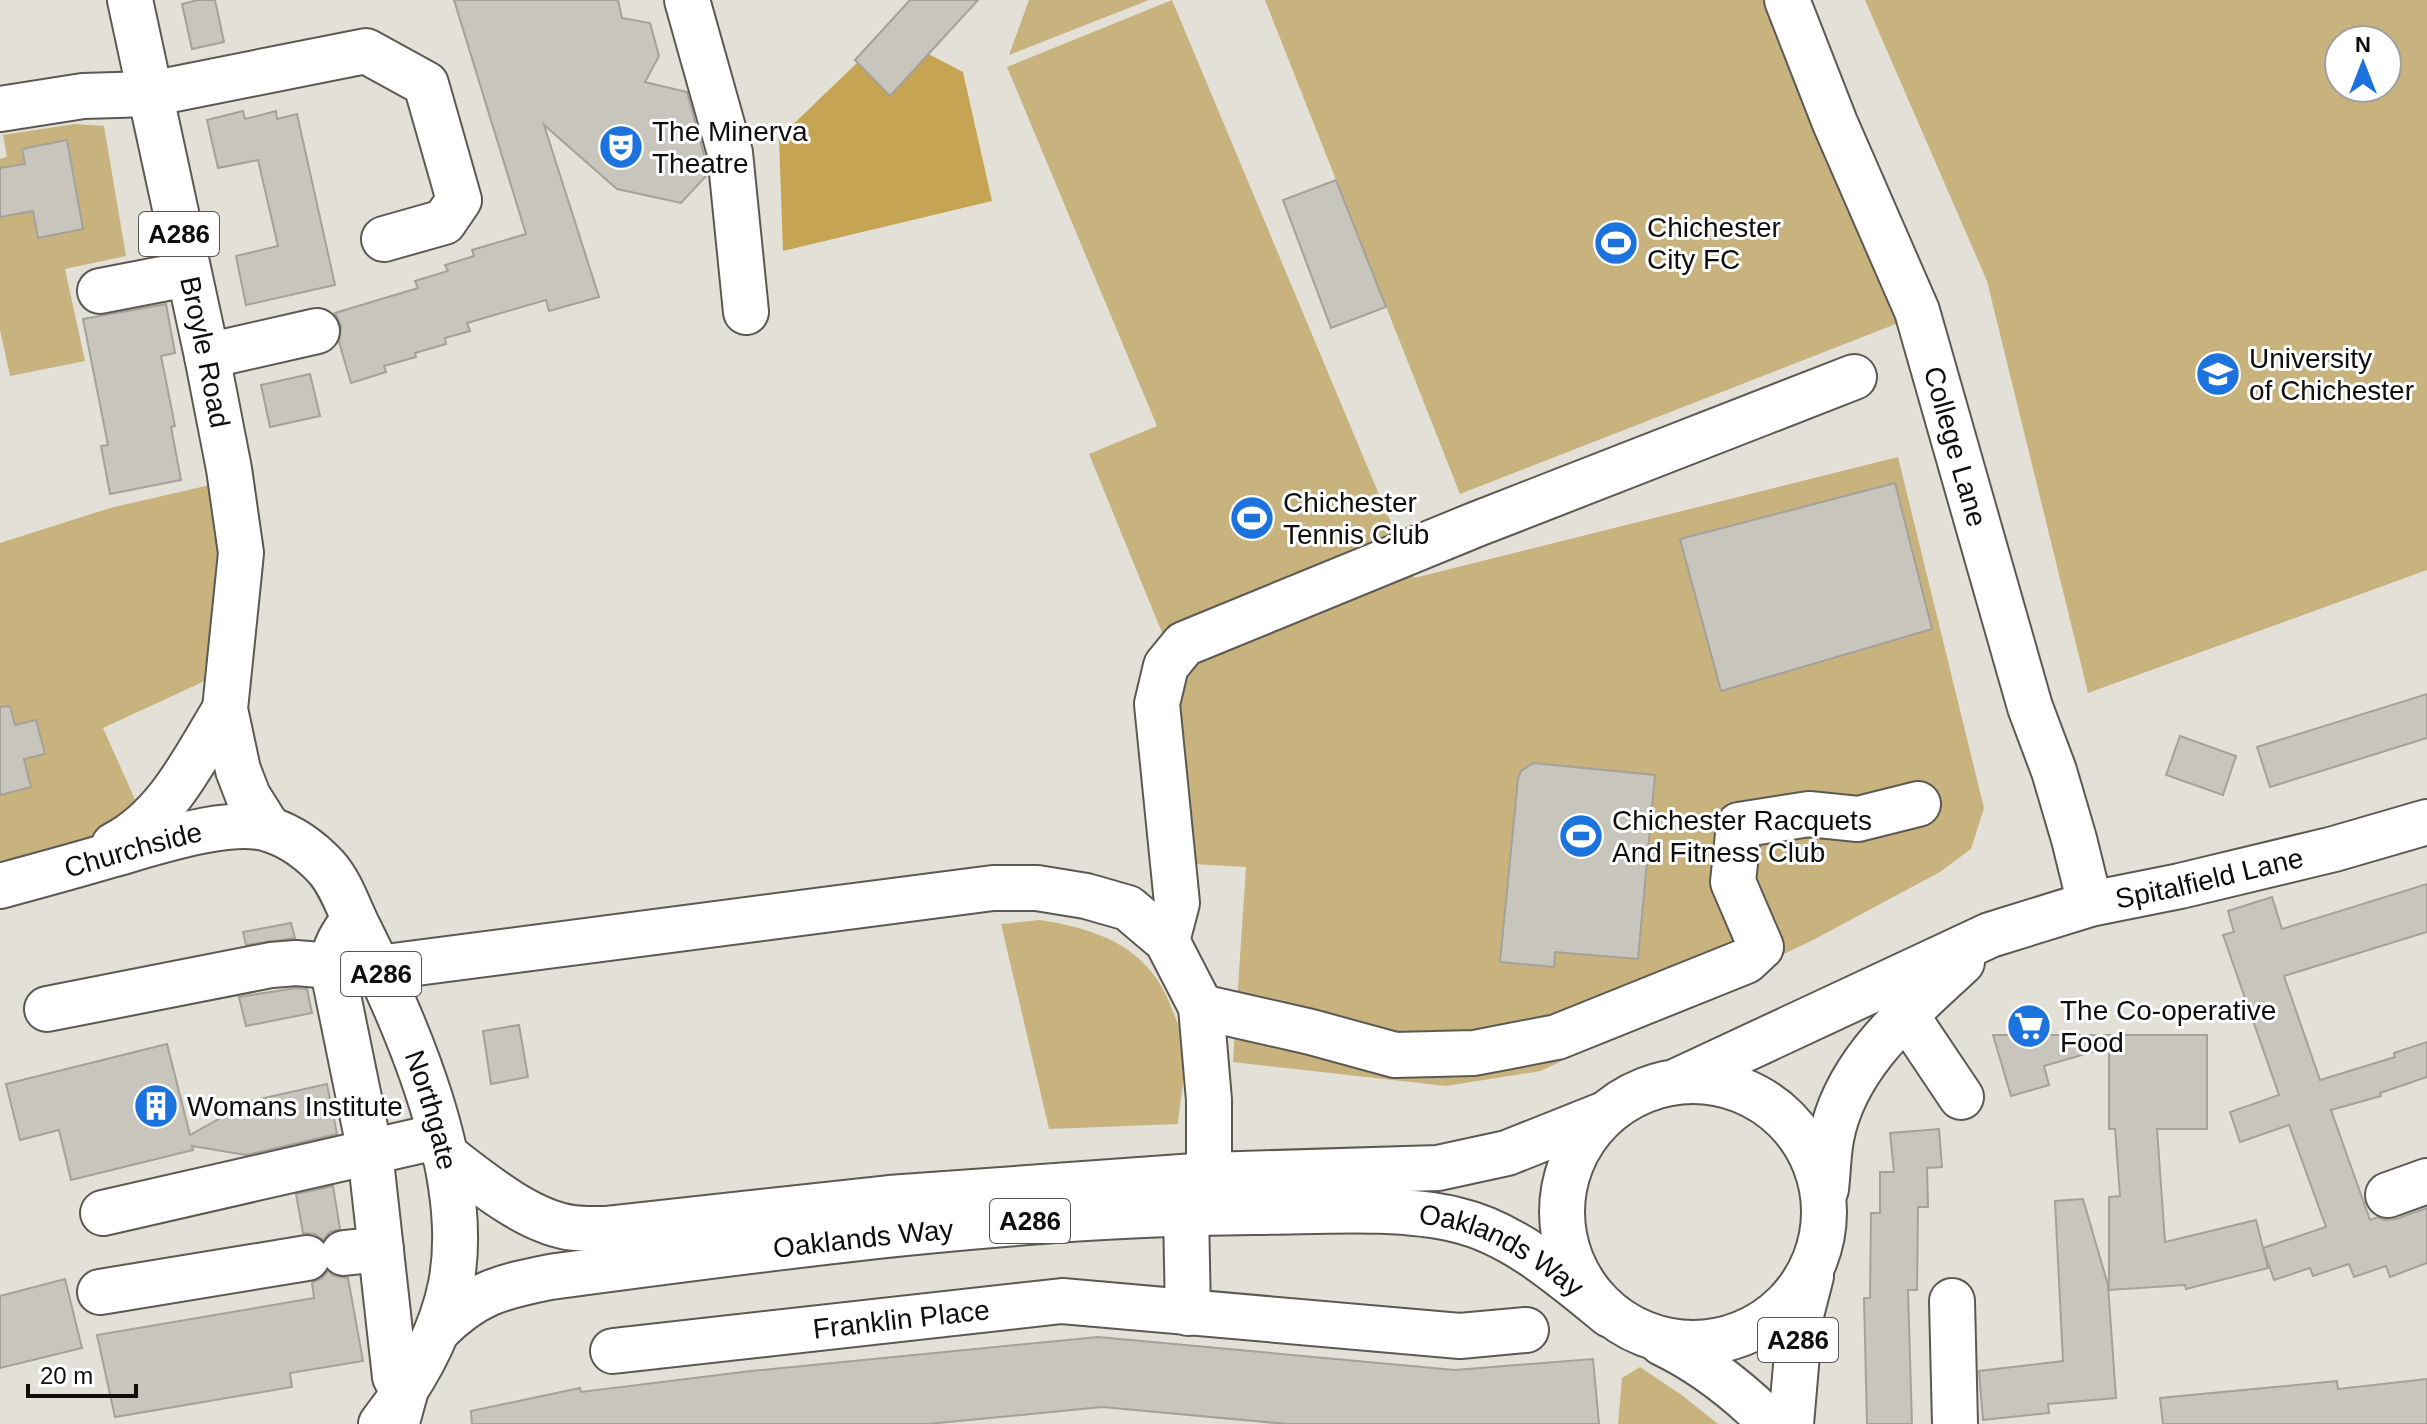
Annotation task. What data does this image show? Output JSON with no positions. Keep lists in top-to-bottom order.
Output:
{
  "streets": {
    "main road": [
      "A286",
      "Broyle Road",
      "College Lane",
      "Churchside",
      "Spitalfield Lane",
      "Northgate",
      "Oaklands Way",
      "Franklin Place"
    ]
  },
  "crossings": [
    ["A286", "Spitalfield Lane"],
    ["A286", "Oaklands Way"],
    ["Broyle Road", "Churchside"],
    ["Broyle Road", "Northgate"],
    ["College Lane", "Spitalfield Lane"],
    ["Churchside", "Northgate"],
    ["Spitalfield Lane", "Oaklands Way"],
    ["Northgate", "Oaklands Way"]
  ],
  "places": {
    "theatre": ["The Minerva Theatre"],
    "sports": ["Chichester City FC", "Chichester Tennis Club", "Chichester Racquets And Fitness Club"],
    "school or university": ["University of Chichester"],
    "supermarket": ["The Co-operative Food"],
    "building": ["Womans Institute"]
  },
  "scale_bar": "20 m",
  "north": "top"
}
